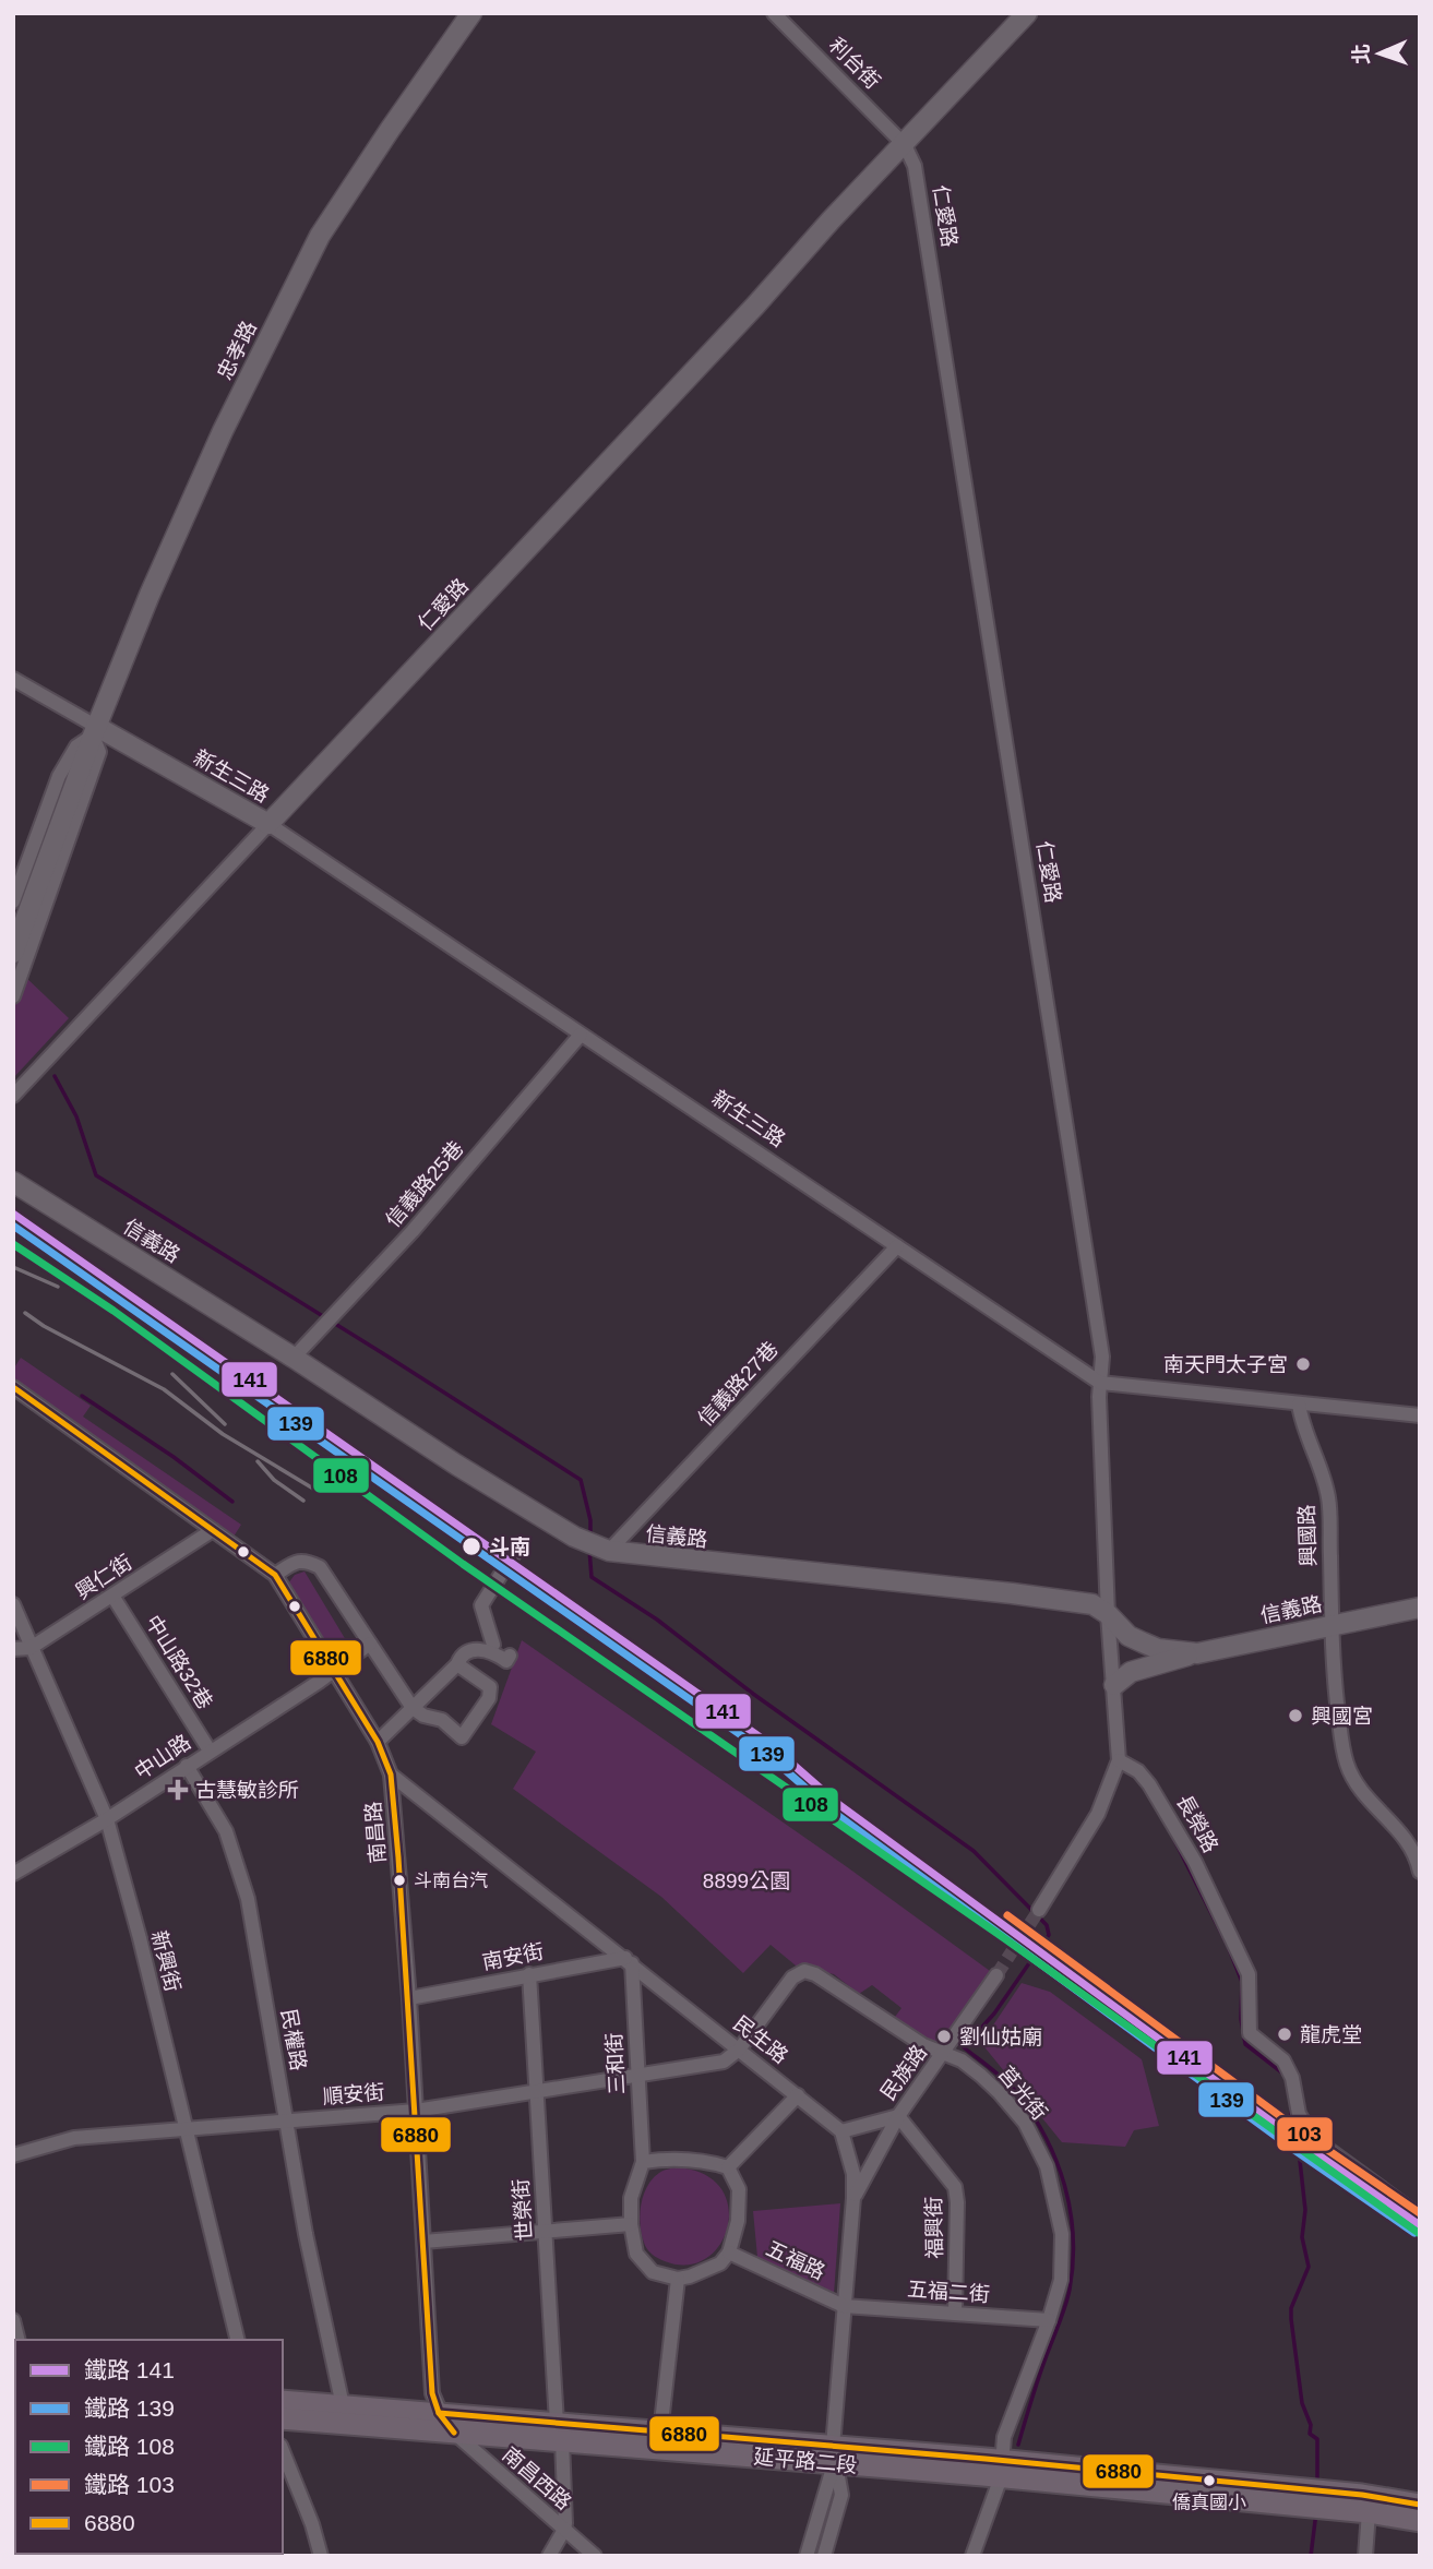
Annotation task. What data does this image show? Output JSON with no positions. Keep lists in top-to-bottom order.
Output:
{
  "streets": {
    "main road": [
      "仁愛路",
      "忠孝路",
      "新生三路",
      "信義路",
      "延平路二段"
    ],
    "street": [
      "利台街",
      "信義路25巷",
      "信義路27巷",
      "興國路",
      "興仁街",
      "中山路32巷",
      "中山路",
      "長榮路",
      "南昌路",
      "南安街",
      "新興街",
      "民權路",
      "民生路",
      "三和街",
      "民族路",
      "莒光街",
      "順安街",
      "世榮街",
      "福興街",
      "五福路",
      "五福二街",
      "南昌西路"
    ]
  },
  "crossings": [
    ["利台街", "仁愛路"],
    ["仁愛路", "新生三路"],
    ["忠孝路", "新生三路"],
    ["新生三路", "信義路25巷"],
    ["新生三路", "信義路27巷"],
    ["新生三路", "興國路"],
    ["信義路25巷", "信義路"],
    ["信義路", "信義路27巷"],
    ["信義路", "興國路"],
    ["興仁街", "中山路32巷"],
    ["興仁街", "南昌路"],
    ["興仁街", "新興街"],
    ["中山路32巷", "中山路"],
    ["中山路", "南昌路"],
    ["中山路", "新興街"],
    ["中山路", "民權路"],
    ["南昌路", "南安街"],
    ["南昌路", "民生路"],
    ["南昌路", "順安街"],
    ["南昌路", "延平路二段"],
    ["南昌路", "南昌西路"],
    ["南安街", "民生路"],
    ["南安街", "三和街"],
    ["南安街", "世榮街"],
    ["新興街", "順安街"],
    ["民權路", "順安街"],
    ["民權路", "延平路二段"],
    ["民生路", "三和街"],
    ["民生路", "莒光街"],
    ["民生路", "順安街"],
    ["三和街", "順安街"],
    ["三和街", "五福路"],
    ["民族路", "莒光街"],
    ["民族路", "福興街"],
    ["莒光街", "順安街"],
    ["莒光街", "五福二街"],
    ["莒光街", "延平路二段"],
    ["順安街", "世榮街"],
    ["世榮街", "延平路二段"],
    ["世榮街", "南昌西路"],
    ["福興街", "五福二街"],
    ["五福路", "五福二街"],
    ["延平路二段", "南昌西路"]
  ],
  "parks": ["8899公園"],
  "places": {
    "other": [
      "南天門太子宮",
      "斗南",
      "興國宮",
      "斗南台汽",
      "龍虎堂",
      "劉仙姑廟",
      "僑真國小"
    ],
    "health": ["古慧敏診所"]
  },
  "lines": [
    "rail line 141",
    "rail line 139",
    "rail line 108",
    "transit line 6880",
    "rail line 103"
  ],
  "legend": [
    "鐵路 141",
    "鐵路 139",
    "鐵路 108",
    "鐵路 103",
    "6880"
  ],
  "north": "left"
}
